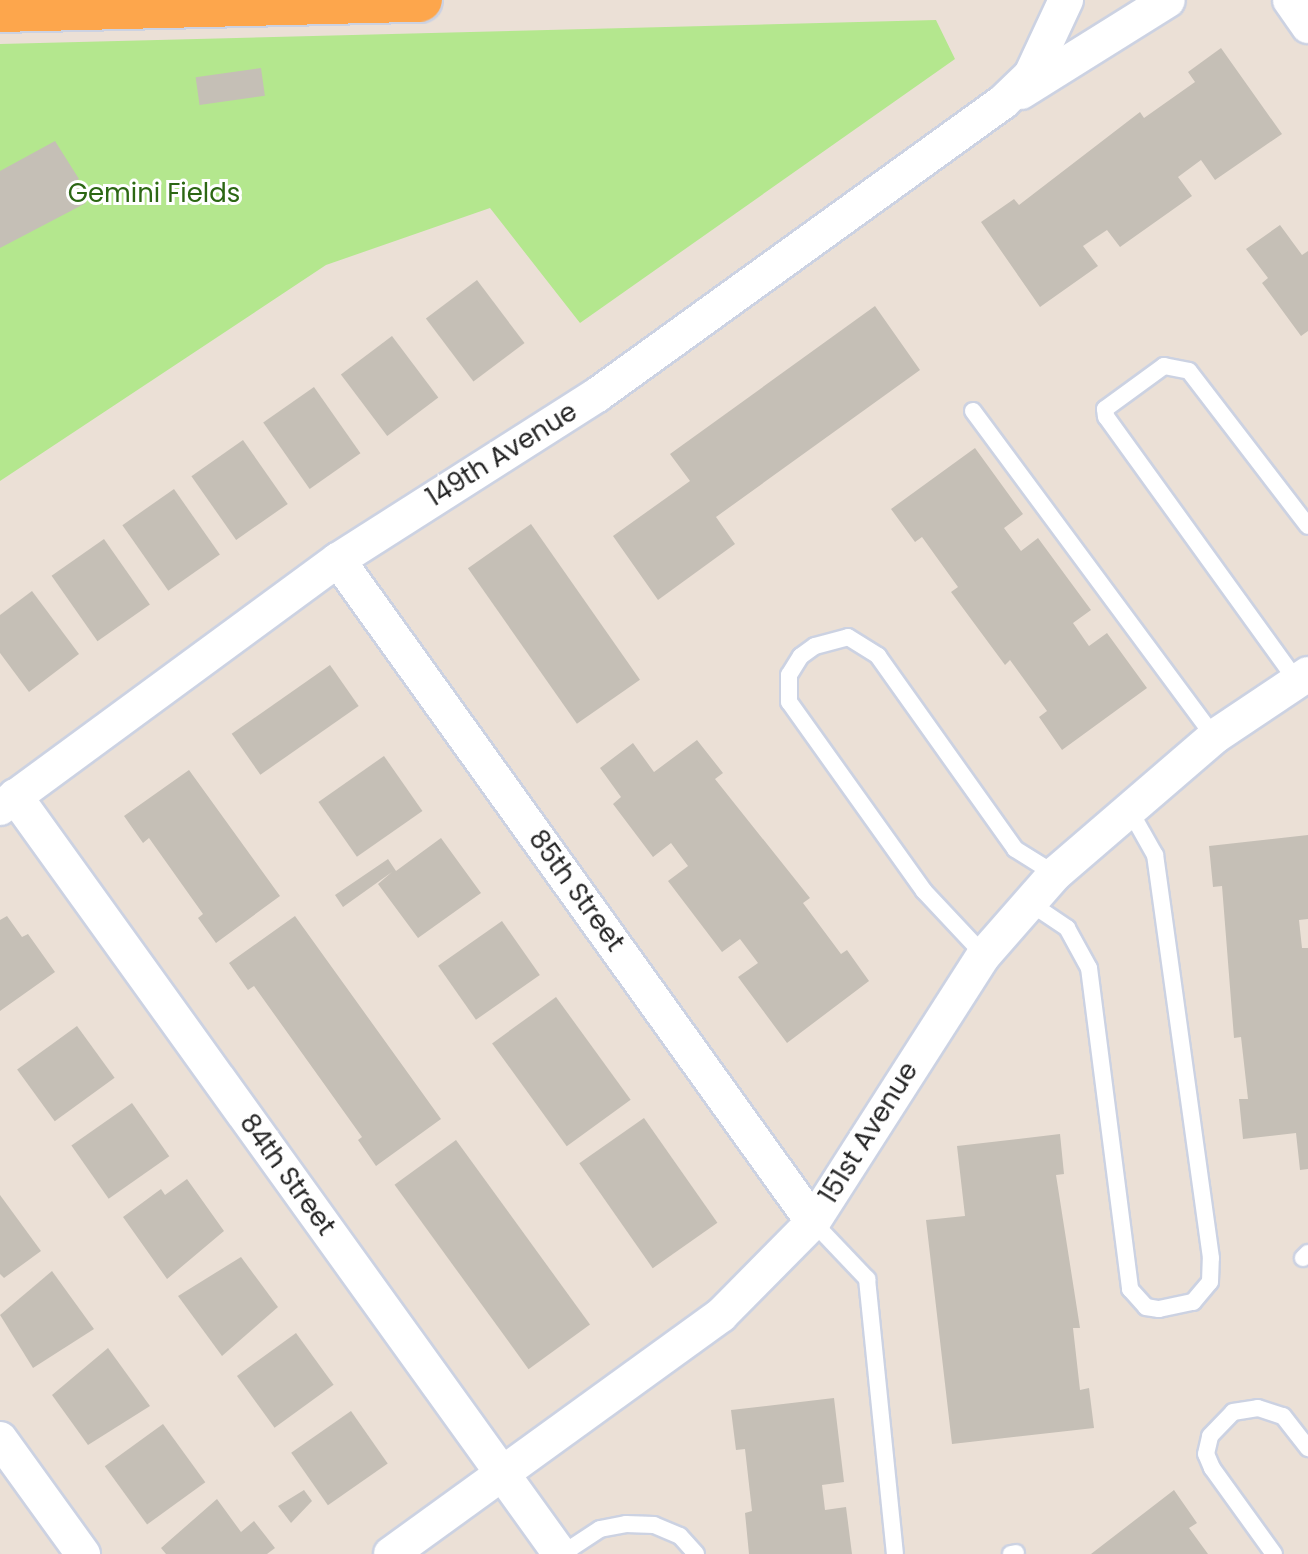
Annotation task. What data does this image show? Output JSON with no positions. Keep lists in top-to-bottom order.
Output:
{
  "streets": {
    "street": [
      "149th Avenue",
      "85th Street",
      "151st Avenue",
      "84th Street"
    ]
  },
  "crossings": [
    ["149th Avenue", "85th Street"],
    ["149th Avenue", "84th Street"],
    ["85th Street", "151st Avenue"],
    ["151st Avenue", "84th Street"]
  ],
  "parks": ["Gemini Fields"]
}
